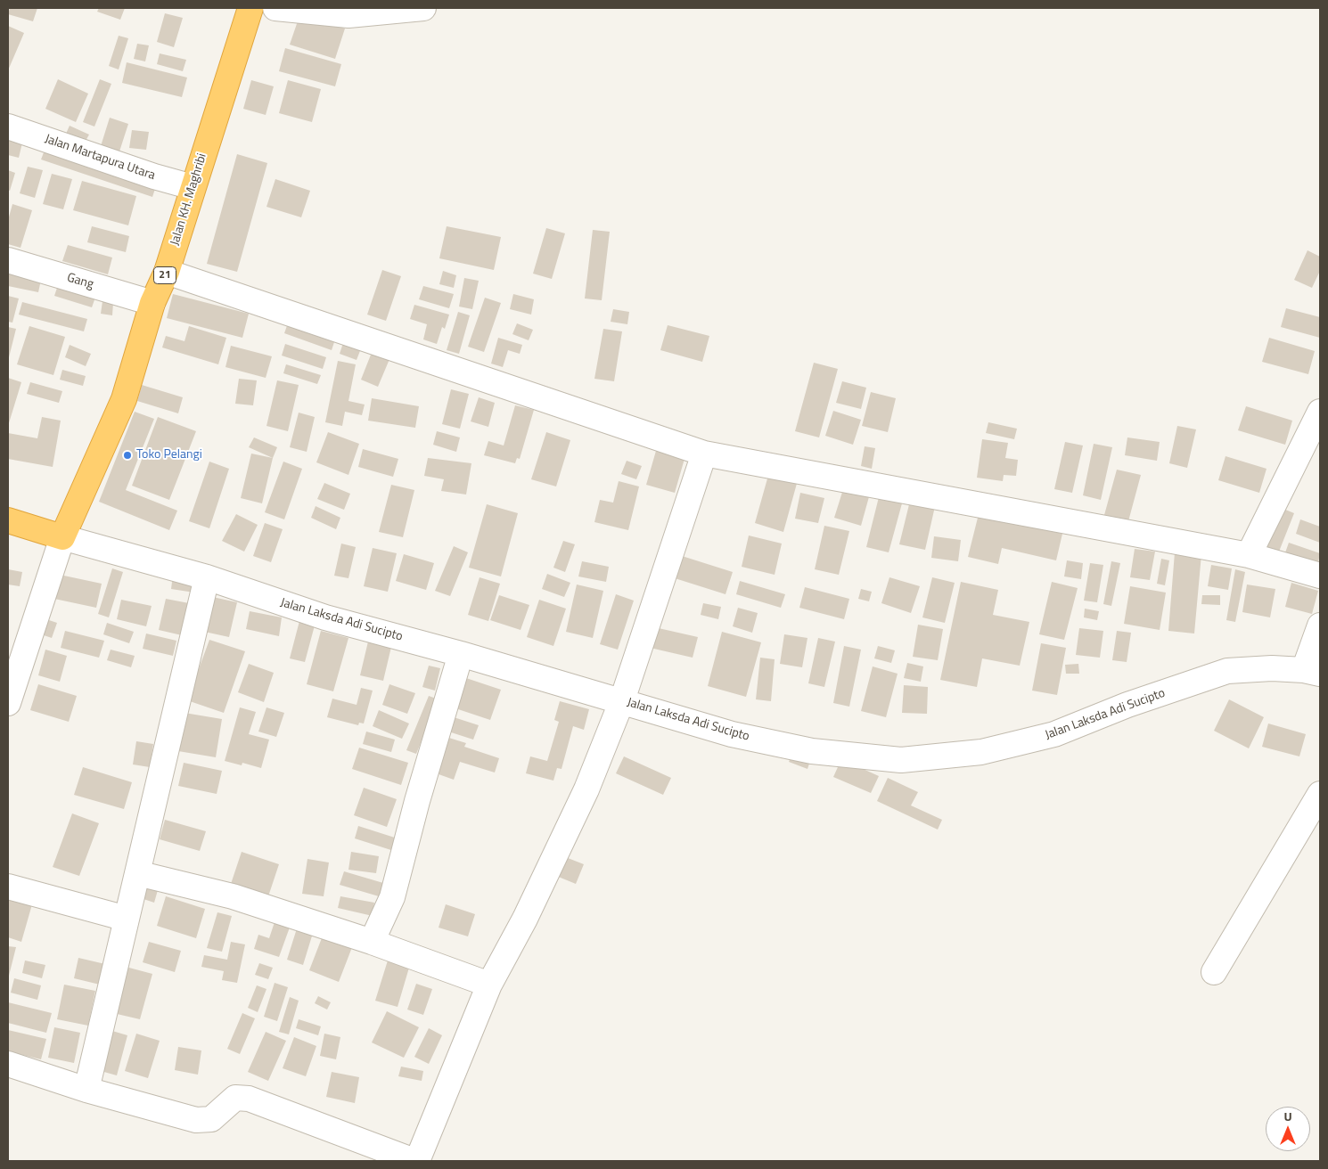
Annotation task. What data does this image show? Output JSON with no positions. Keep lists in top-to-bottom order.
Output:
{
  "streets": {
    "highway": ["Jalan KH. Maghribi", "21"],
    "street": ["Jalan Martapura Utara", "Gang", "Jalan Laksda Adi Sucipto"]
  },
  "crossings": [
    ["Jalan Martapura Utara", "Jalan KH. Maghribi"],
    ["Jalan KH. Maghribi", "Gang"],
    ["Jalan KH. Maghribi", "Jalan Laksda Adi Sucipto"]
  ],
  "places": ["Toko Pelangi"],
  "north": "top"
}
